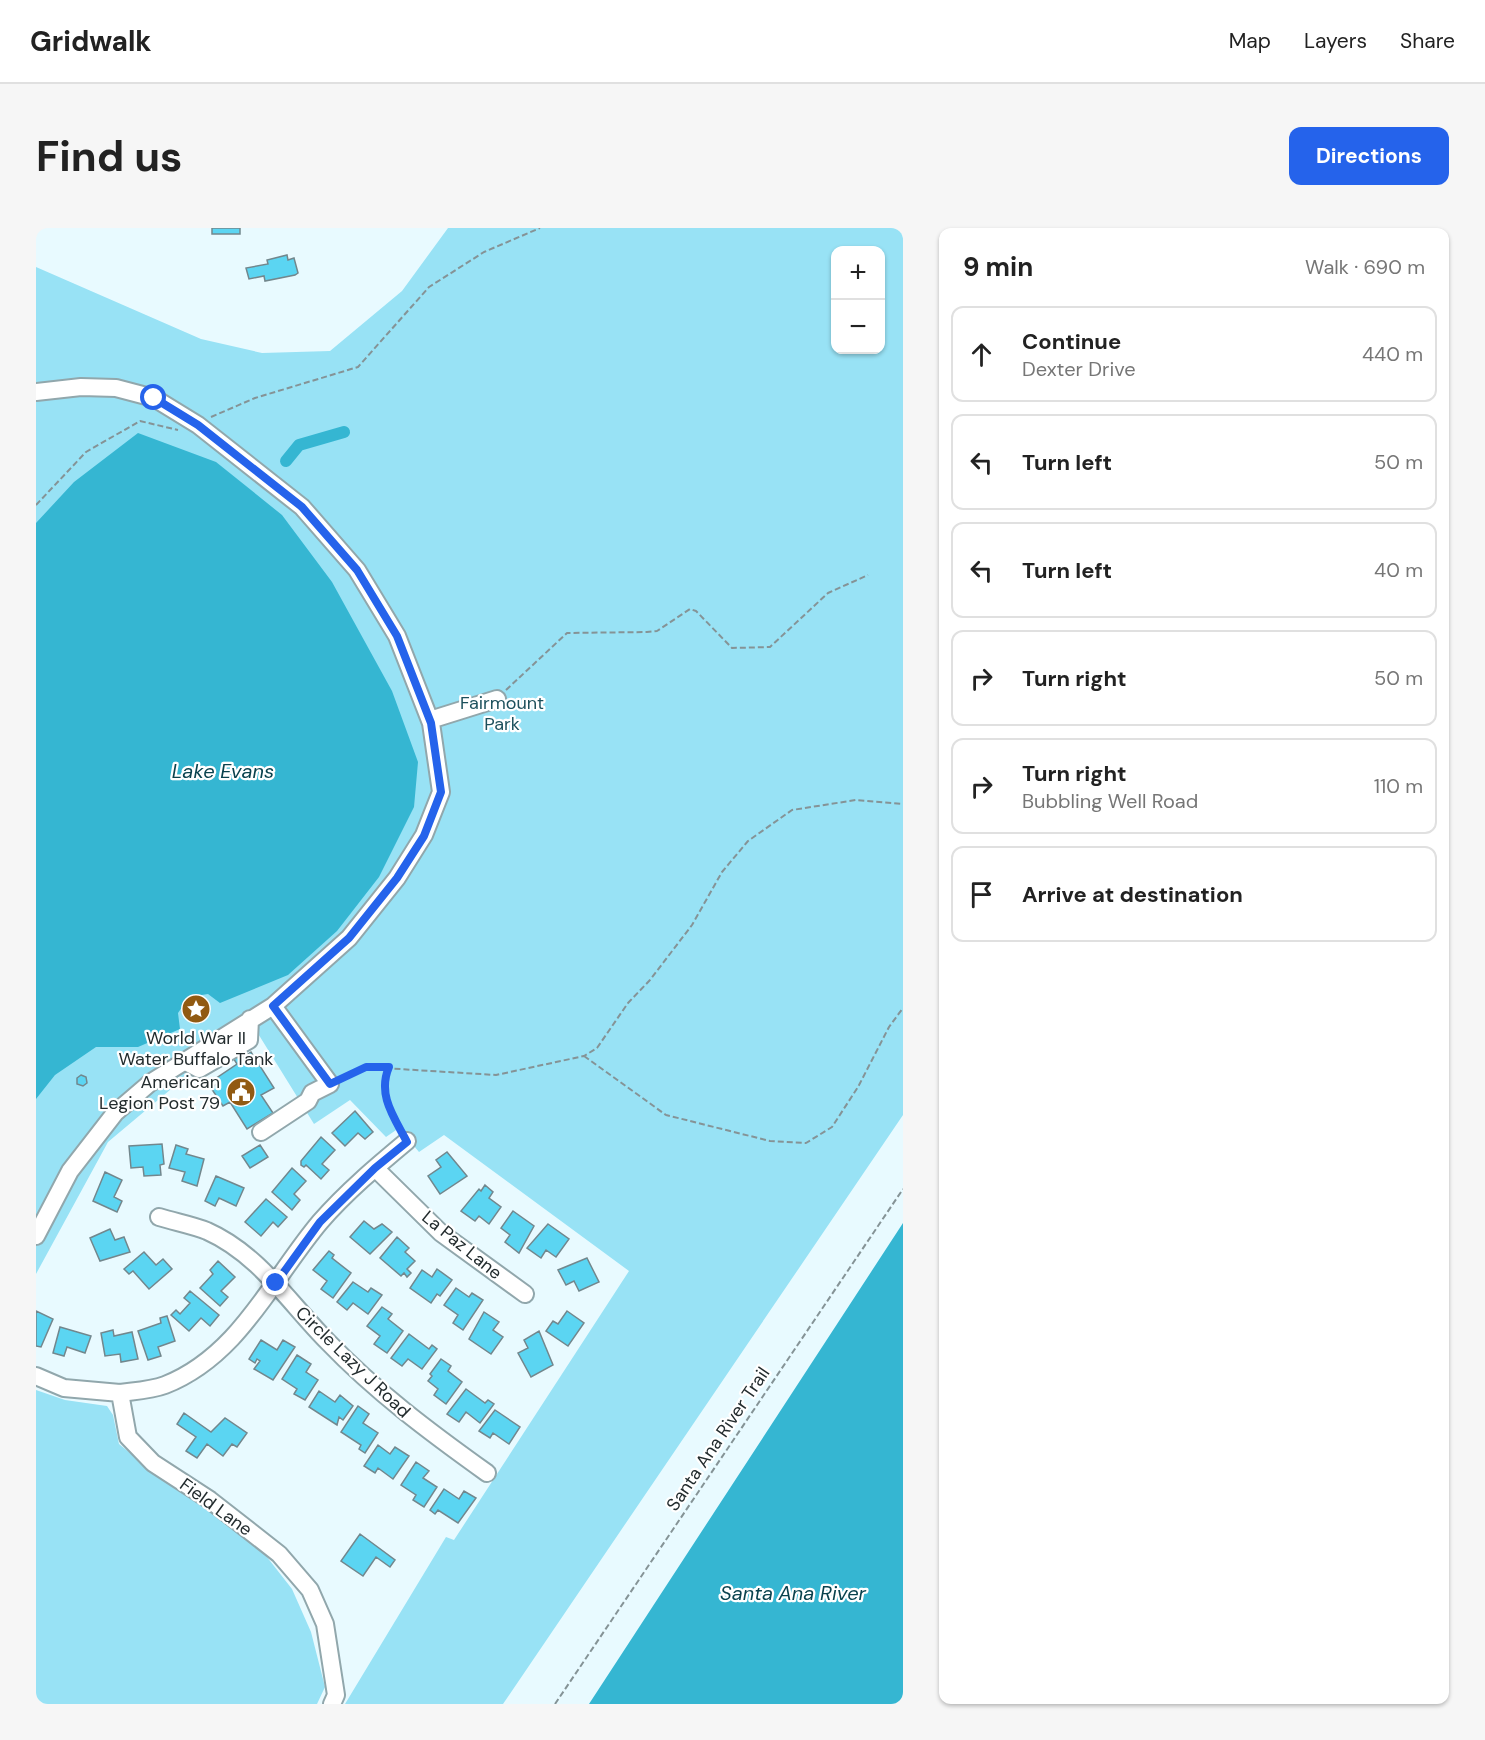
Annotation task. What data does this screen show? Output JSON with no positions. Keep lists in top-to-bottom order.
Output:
{
  "streets": {
    "street": ["La Paz Lane", "Circle Lazy J Road", "Field Lane"],
    "path": ["Santa Ana River Trail"]
  },
  "water": ["Lake Evans", "Santa Ana River"],
  "parks": ["Fairmount Park"],
  "places": {
    "place": ["World War II Water Buffalo Tank"],
    "public building": ["American Legion Post 79"]
  },
  "page": {
    "header": "Gridwalk",
    "nav": ["Map", "Layers", "Share"],
    "buttons": "Directions",
    "title": "Find us",
    "heading": ["9 min", "Walk · 690 m"],
    "map_buttons": ["+", "−"],
    "list": [
      ["Continue", "Dexter Drive", "440 m"],
      ["Turn left", "50 m"],
      ["Turn left", "40 m"],
      ["Turn right", "50 m"],
      ["Turn right", "Bubbling Well Road", "110 m"],
      "Arrive at destination"
    ]
  }
}
